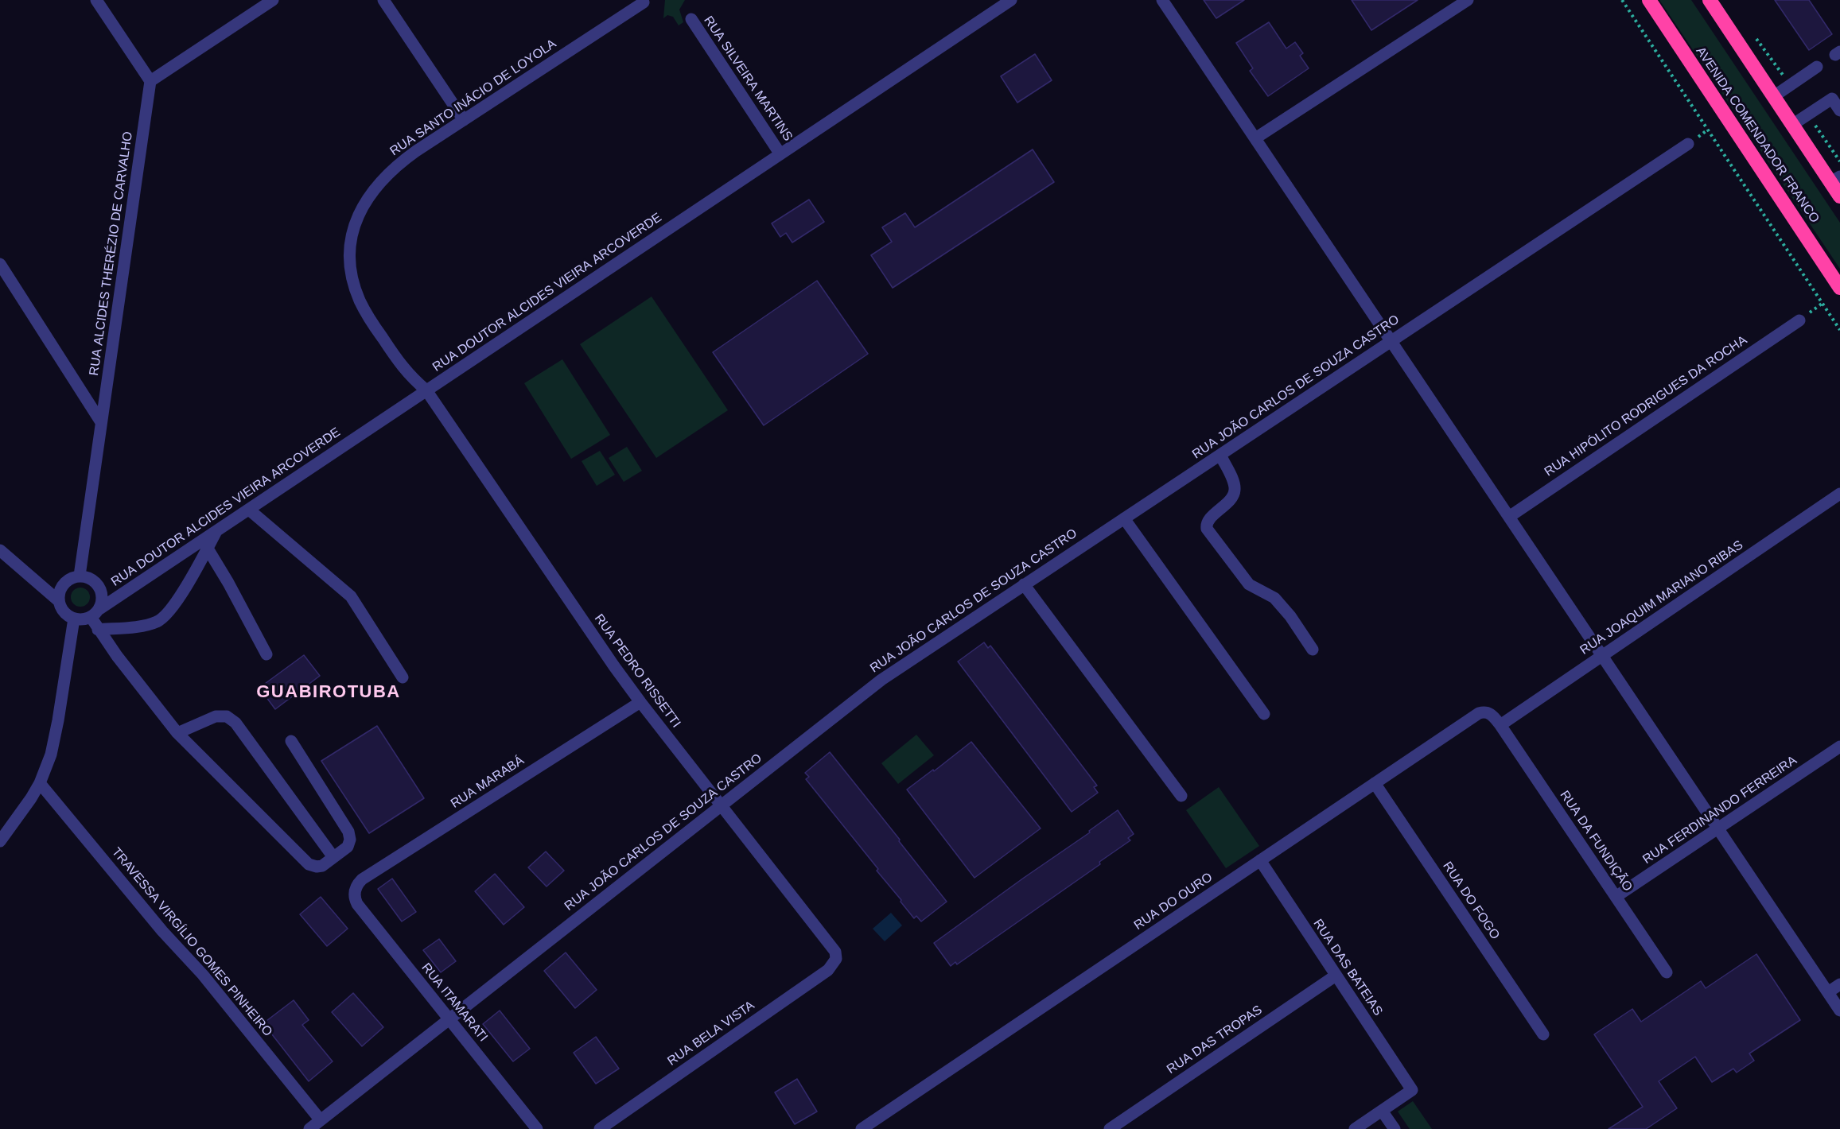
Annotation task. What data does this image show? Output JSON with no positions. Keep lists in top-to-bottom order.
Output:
{
  "streets": {
    "highway": ["AVENIDA COMENDADOR FRANCO"],
    "street": [
      "RUA SILVEIRA MARTINS",
      "RUA SANTO INÁCIO DE LOYOLA",
      "RUA ALCIDES THERÉZIO DE CARVALHO",
      "RUA DOUTOR ALCIDES VIEIRA ARCOVERDE",
      "RUA JOÃO CARLOS DE SOUZA CASTRO",
      "RUA HIPÓLITO RODRIGUES DA ROCHA",
      "RUA JOAQUIM MARIANO RIBAS",
      "RUA PEDRO RISSETTI",
      "RUA MARABÁ",
      "RUA FERDINANDO FERREIRA",
      "RUA DA FUNDIÇÃO",
      "RUA DO FOGO",
      "RUA DO OURO",
      "TRAVESSA VIRGÍLIO GOMES PINHEIRO",
      "RUA DAS BATEIAS",
      "RUA ITAMARATI",
      "RUA BELA VISTA",
      "RUA DAS TROPAS"
    ]
  },
  "crossings": [
    ["RUA SILVEIRA MARTINS", "RUA DOUTOR ALCIDES VIEIRA ARCOVERDE"],
    ["RUA SANTO INÁCIO DE LOYOLA", "RUA DOUTOR ALCIDES VIEIRA ARCOVERDE"],
    ["RUA SANTO INÁCIO DE LOYOLA", "RUA PEDRO RISSETTI"],
    ["RUA ALCIDES THERÉZIO DE CARVALHO", "RUA DOUTOR ALCIDES VIEIRA ARCOVERDE"],
    ["RUA DOUTOR ALCIDES VIEIRA ARCOVERDE", "RUA PEDRO RISSETTI"],
    ["RUA JOÃO CARLOS DE SOUZA CASTRO", "RUA PEDRO RISSETTI"],
    ["RUA JOÃO CARLOS DE SOUZA CASTRO", "TRAVESSA VIRGÍLIO GOMES PINHEIRO"],
    ["RUA JOÃO CARLOS DE SOUZA CASTRO", "RUA ITAMARATI"],
    ["RUA JOAQUIM MARIANO RIBAS", "RUA DA FUNDIÇÃO"],
    ["RUA JOAQUIM MARIANO RIBAS", "RUA DO OURO"],
    ["RUA PEDRO RISSETTI", "RUA MARABÁ"],
    ["RUA PEDRO RISSETTI", "RUA BELA VISTA"],
    ["RUA MARABÁ", "RUA ITAMARATI"],
    ["RUA FERDINANDO FERREIRA", "RUA DA FUNDIÇÃO"],
    ["RUA DA FUNDIÇÃO", "RUA DO OURO"],
    ["RUA DO FOGO", "RUA DO OURO"],
    ["RUA DO OURO", "RUA DAS BATEIAS"],
    ["RUA DAS BATEIAS", "RUA DAS TROPAS"]
  ],
  "districts": ["GUABIROTUBA"]
}
